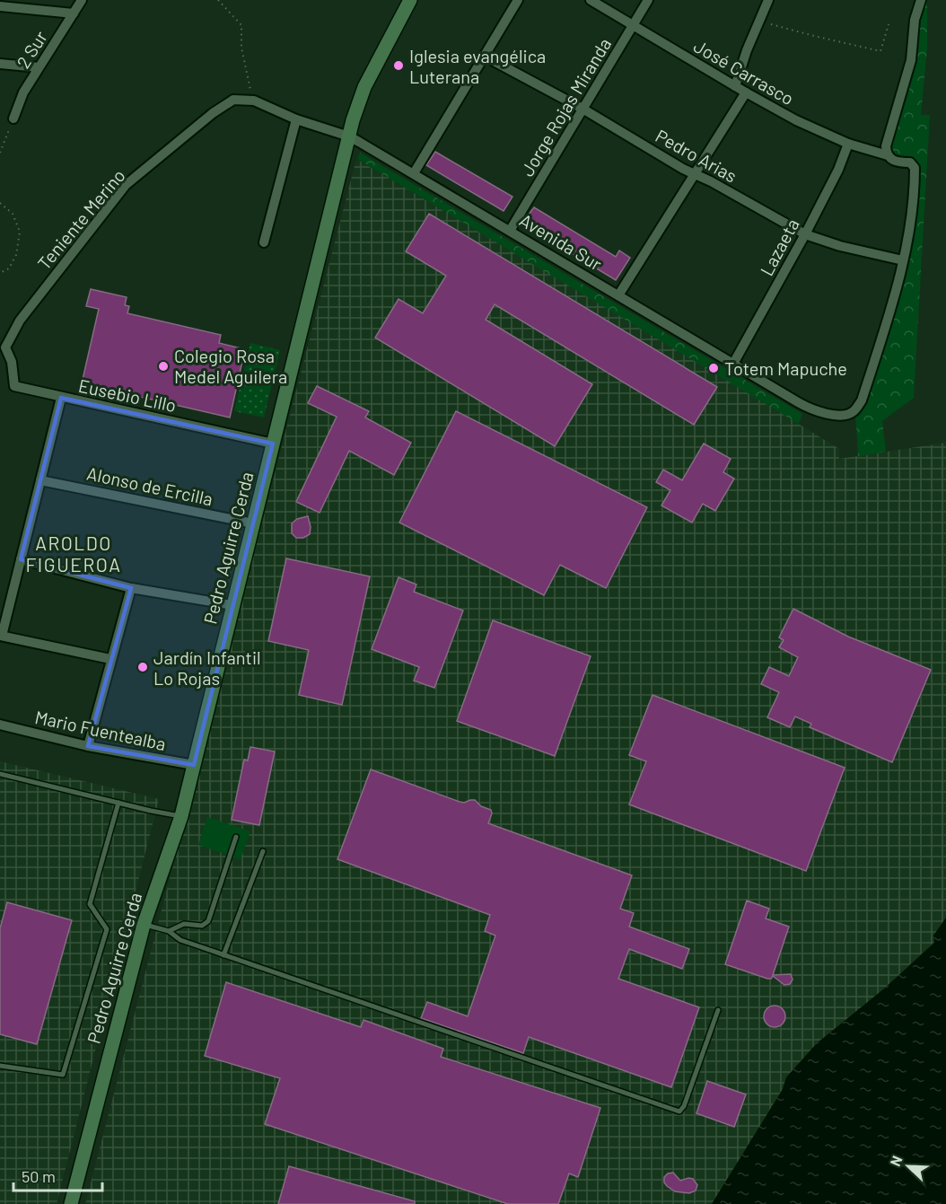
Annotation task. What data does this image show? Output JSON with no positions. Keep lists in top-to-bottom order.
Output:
{
  "streets": {
    "street": [
      "2 Sur",
      "José Carrasco",
      "Jorge Rojas Miranda",
      "Pedro Arias",
      "Teniente Merino",
      "Avenida Sur",
      "Lazaeta",
      "Eusebio Lillo",
      "Alonso de Ercilla",
      "Pedro Aguirre Cerda",
      "Mario Fuentealba"
    ]
  },
  "crossings": [
    ["José Carrasco", "Jorge Rojas Miranda"],
    ["José Carrasco", "Pedro Arias"],
    ["José Carrasco", "Avenida Sur"],
    ["José Carrasco", "Lazaeta"],
    ["Jorge Rojas Miranda", "Pedro Arias"],
    ["Jorge Rojas Miranda", "Avenida Sur"],
    ["Pedro Arias", "Avenida Sur"],
    ["Pedro Arias", "Lazaeta"],
    ["Teniente Merino", "Avenida Sur"],
    ["Teniente Merino", "Eusebio Lillo"],
    ["Avenida Sur", "Lazaeta"],
    ["Avenida Sur", "Pedro Aguirre Cerda"],
    ["Eusebio Lillo", "Pedro Aguirre Cerda"],
    ["Alonso de Ercilla", "Pedro Aguirre Cerda"],
    ["Pedro Aguirre Cerda", "Mario Fuentealba"]
  ],
  "districts": ["AROLDO FIGUEROA"],
  "places": [
    "Iglesia evangélica Luterana",
    "Colegio Rosa Medel Aguilera",
    "Totem Mapuche",
    "Jardín Infantil Lo Rojas"
  ],
  "scale_bar": "50 m",
  "north": "top left"
}
